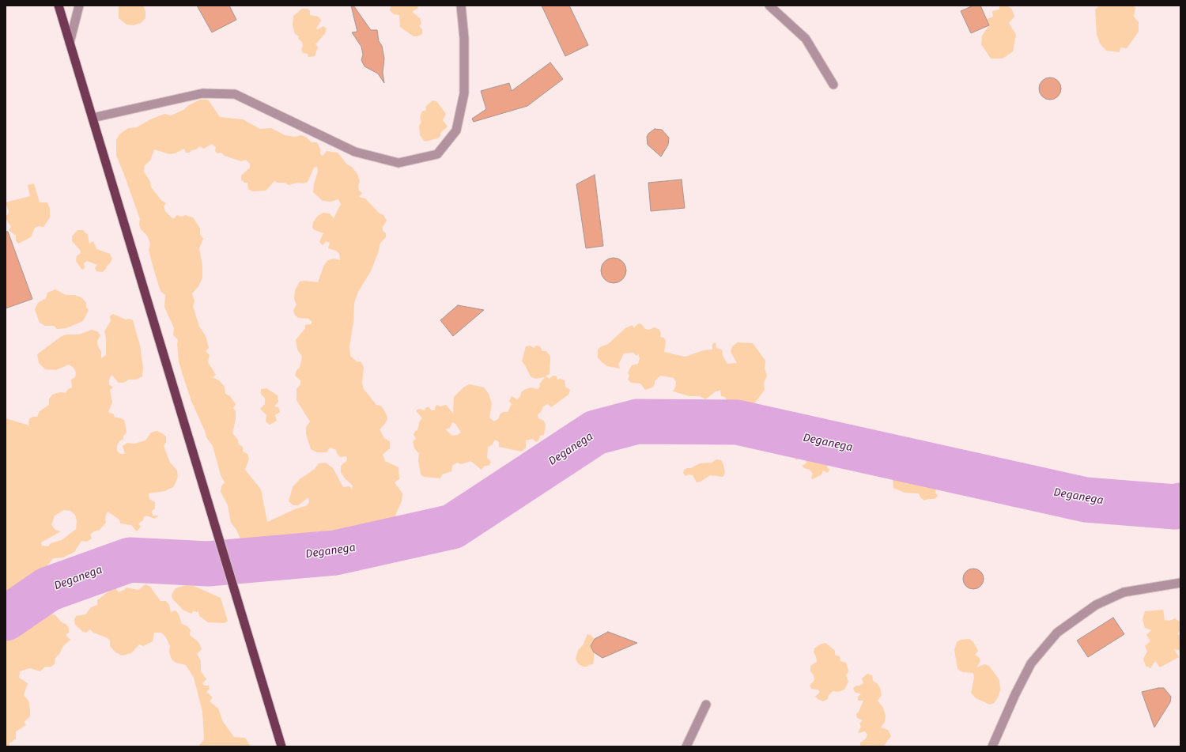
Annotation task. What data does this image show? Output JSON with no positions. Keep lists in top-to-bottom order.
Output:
{
  "water": ["Deganega"]
}
